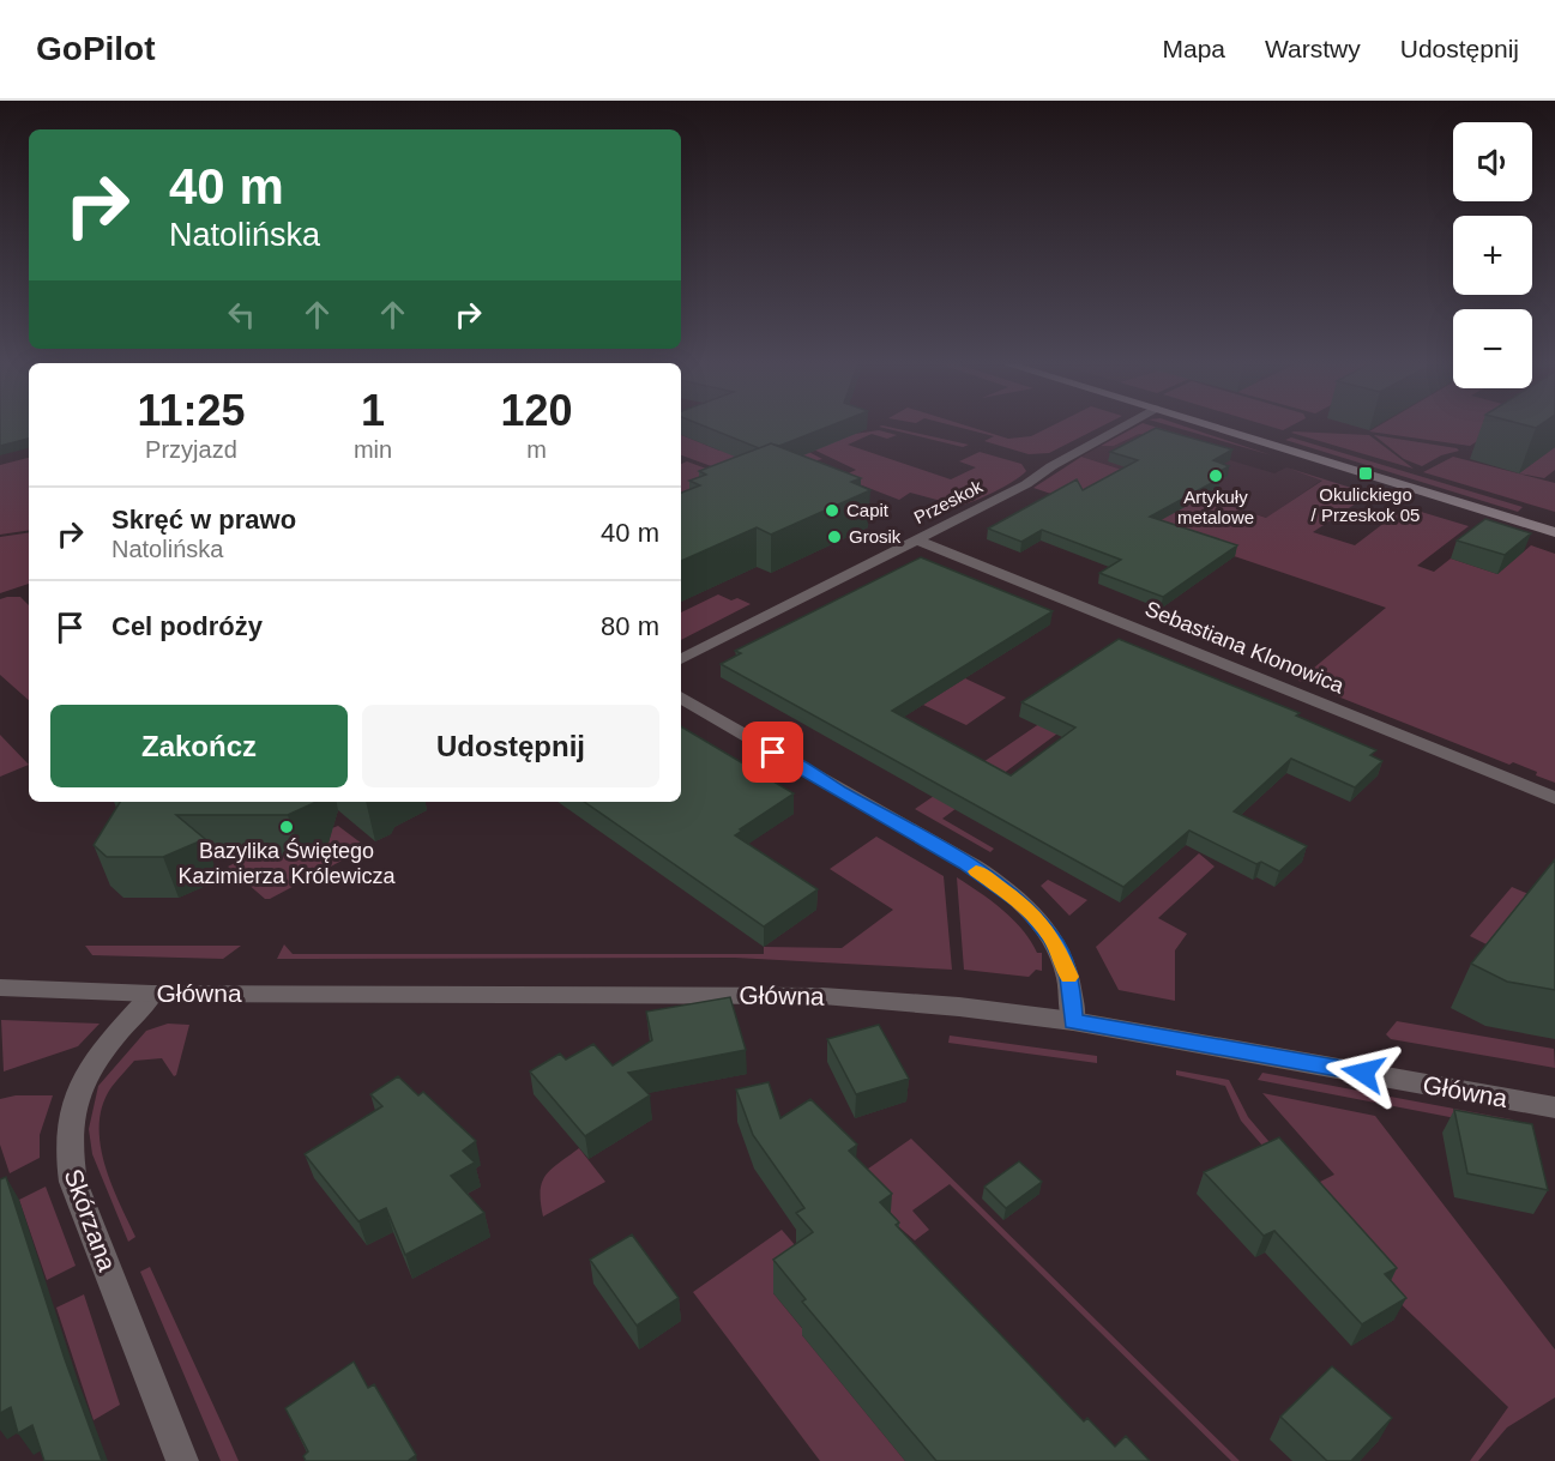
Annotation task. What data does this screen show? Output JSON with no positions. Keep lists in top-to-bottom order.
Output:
{
  "streets": {
    "street": [
      "Przeskok",
      "Sebastiana Klonowica",
      "Główna",
      "Skórzana"
    ]
  },
  "crossings": [
    ["Przeskok", "Sebastiana Klonowica"],
    ["Główna", "Skórzana"]
  ],
  "places": {
    "transit": ["Okulickiego / Przeskok 05"],
    "other": [
      "Artykuły metalowe",
      "Capit",
      "Grosik",
      "Bazylika Świętego Kazimierza Królewicza"
    ]
  },
  "page": {
    "header": "GoPilot",
    "nav": ["Mapa", "Warstwy", "Udostępnij"],
    "map_buttons": ["+", "−"],
    "turn": ["40 m", "Natolińska"],
    "eta": [
      "11:25",
      "Przyjazd",
      "1",
      "min",
      "120",
      "m"
    ],
    "list": [
      {
        "name": "Skręć w prawo",
        "note": "Natolińska",
        "value": "40 m"
      },
      {
        "name": "Cel podróży",
        "value": "80 m"
      }
    ],
    "buttons": ["Zakończ", "Udostępnij"]
  }
}
